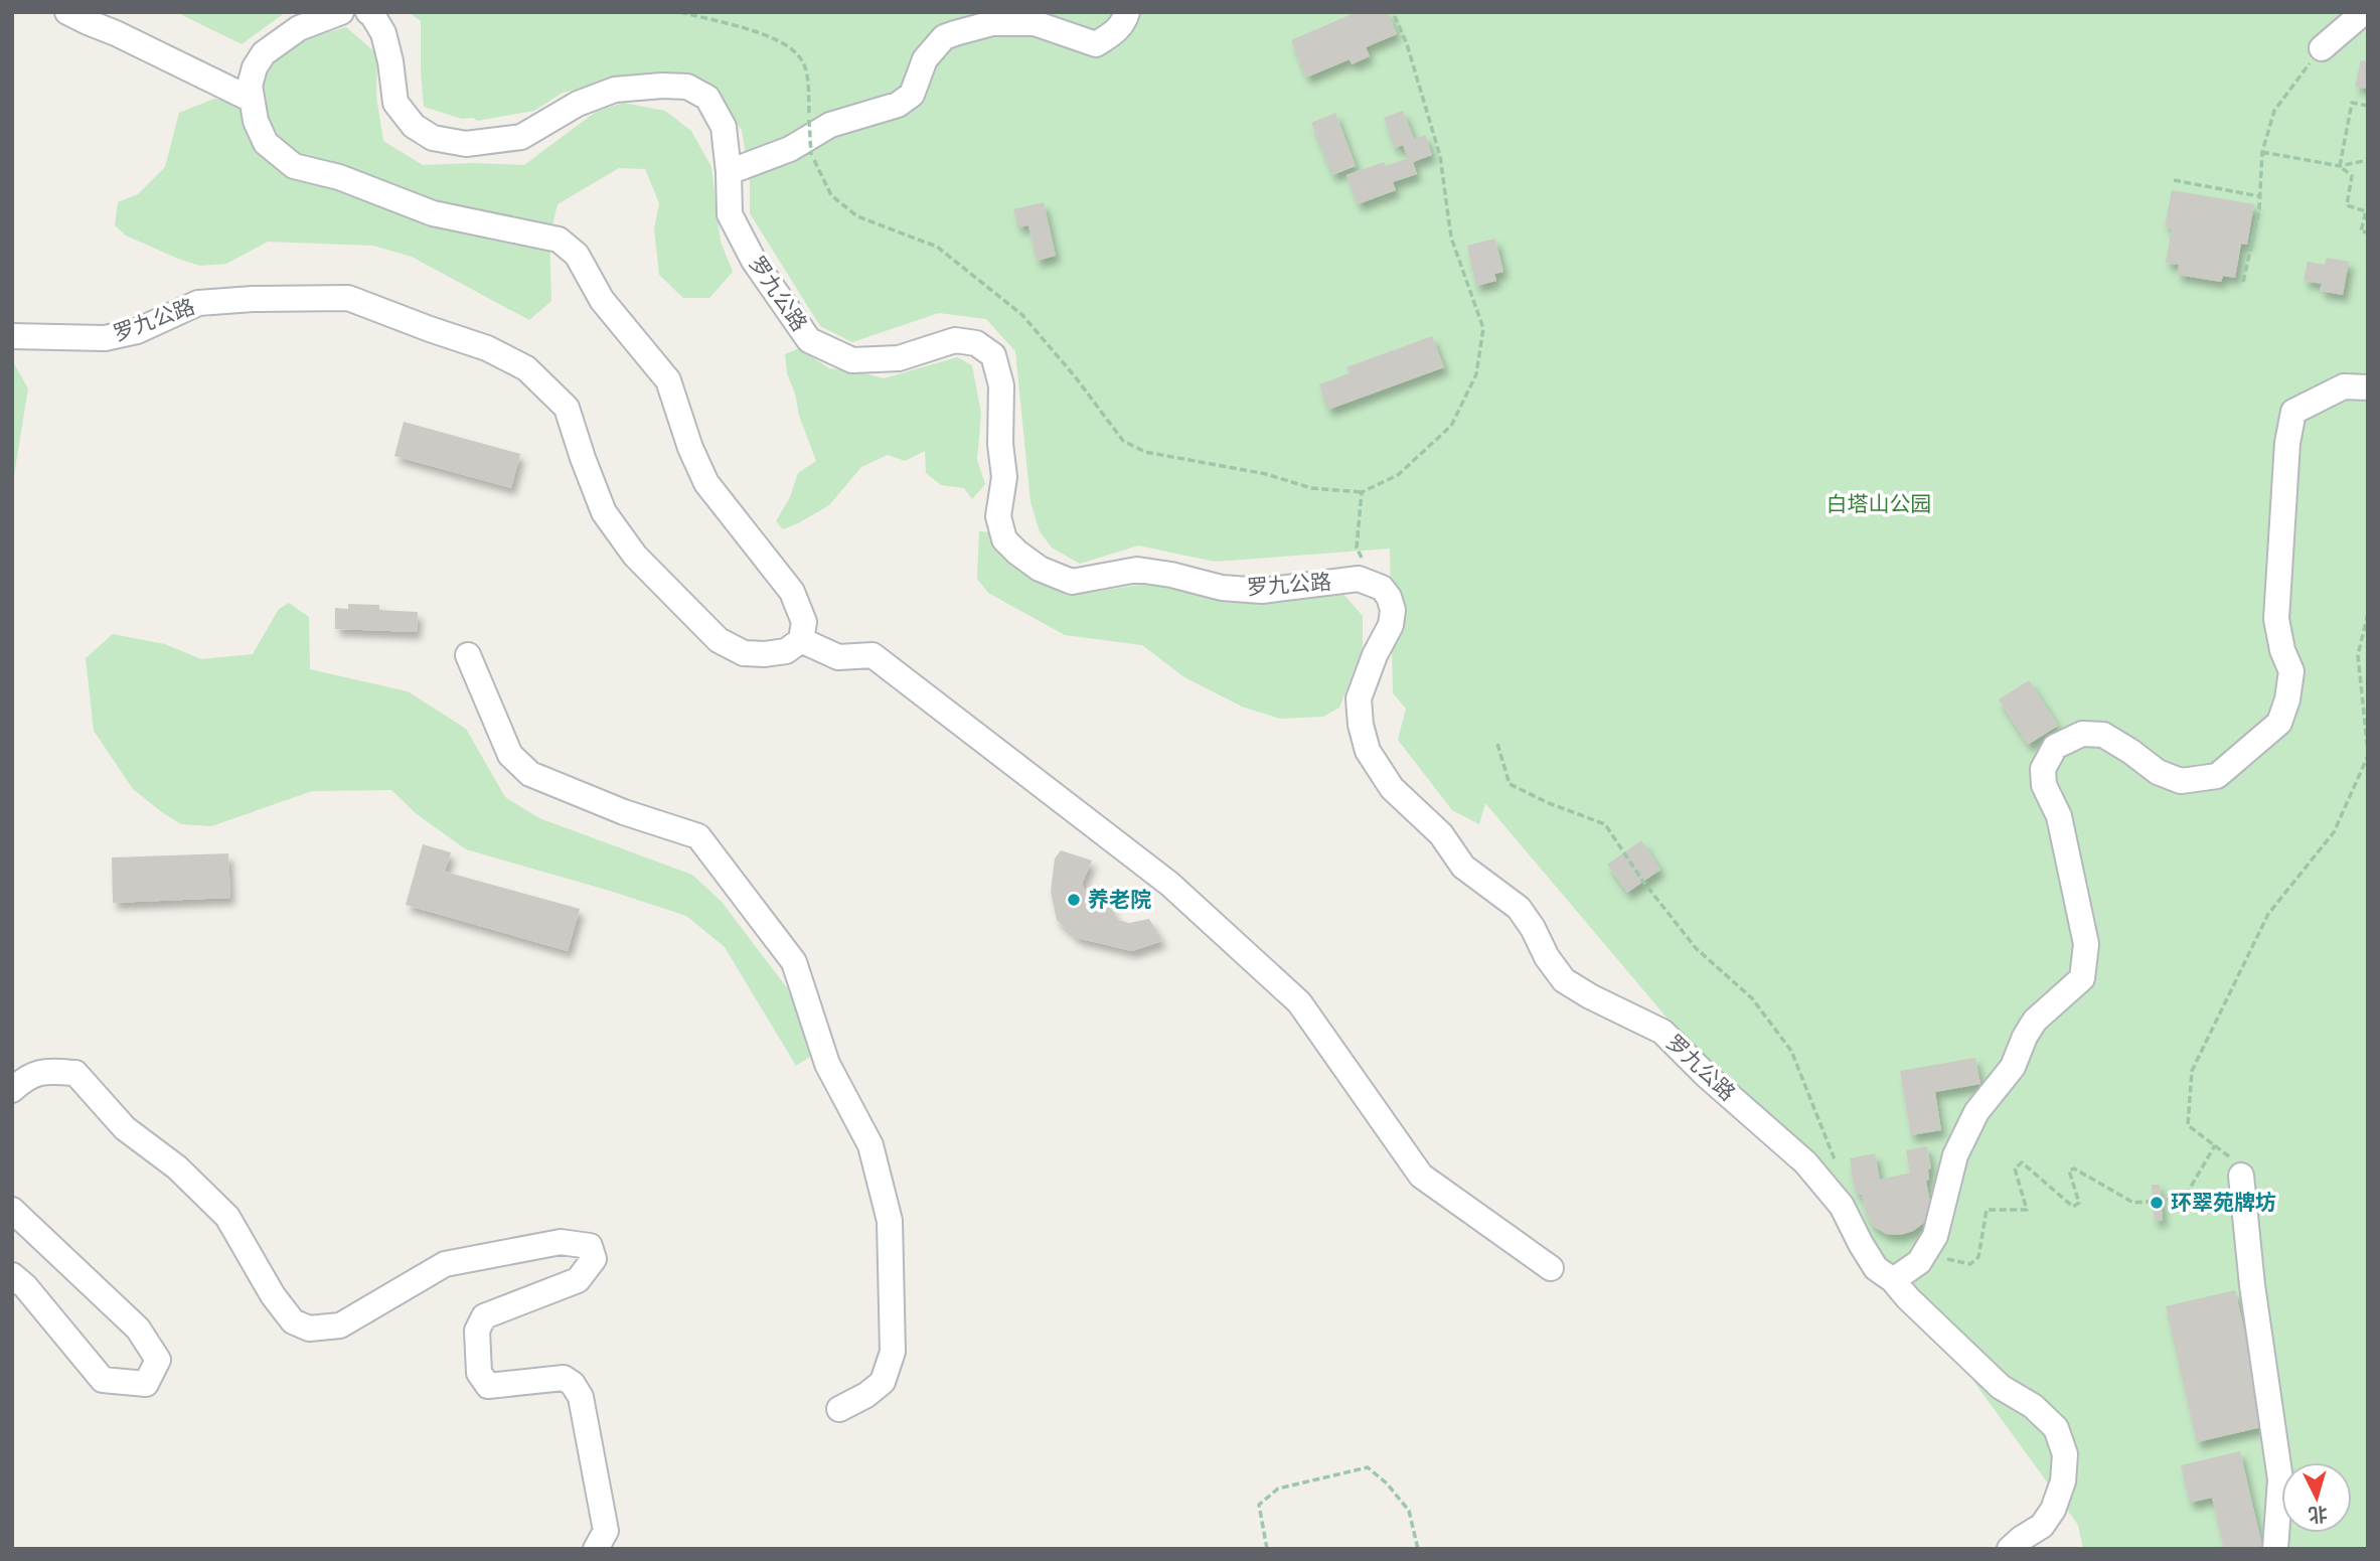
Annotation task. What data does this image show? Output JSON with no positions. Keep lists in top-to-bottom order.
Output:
{
  "streets": {
    "street": ["罗九公路"]
  },
  "parks": ["白塔山公园"],
  "places": ["养老院", "环翠苑牌坊"],
  "north": "bottom"
}
